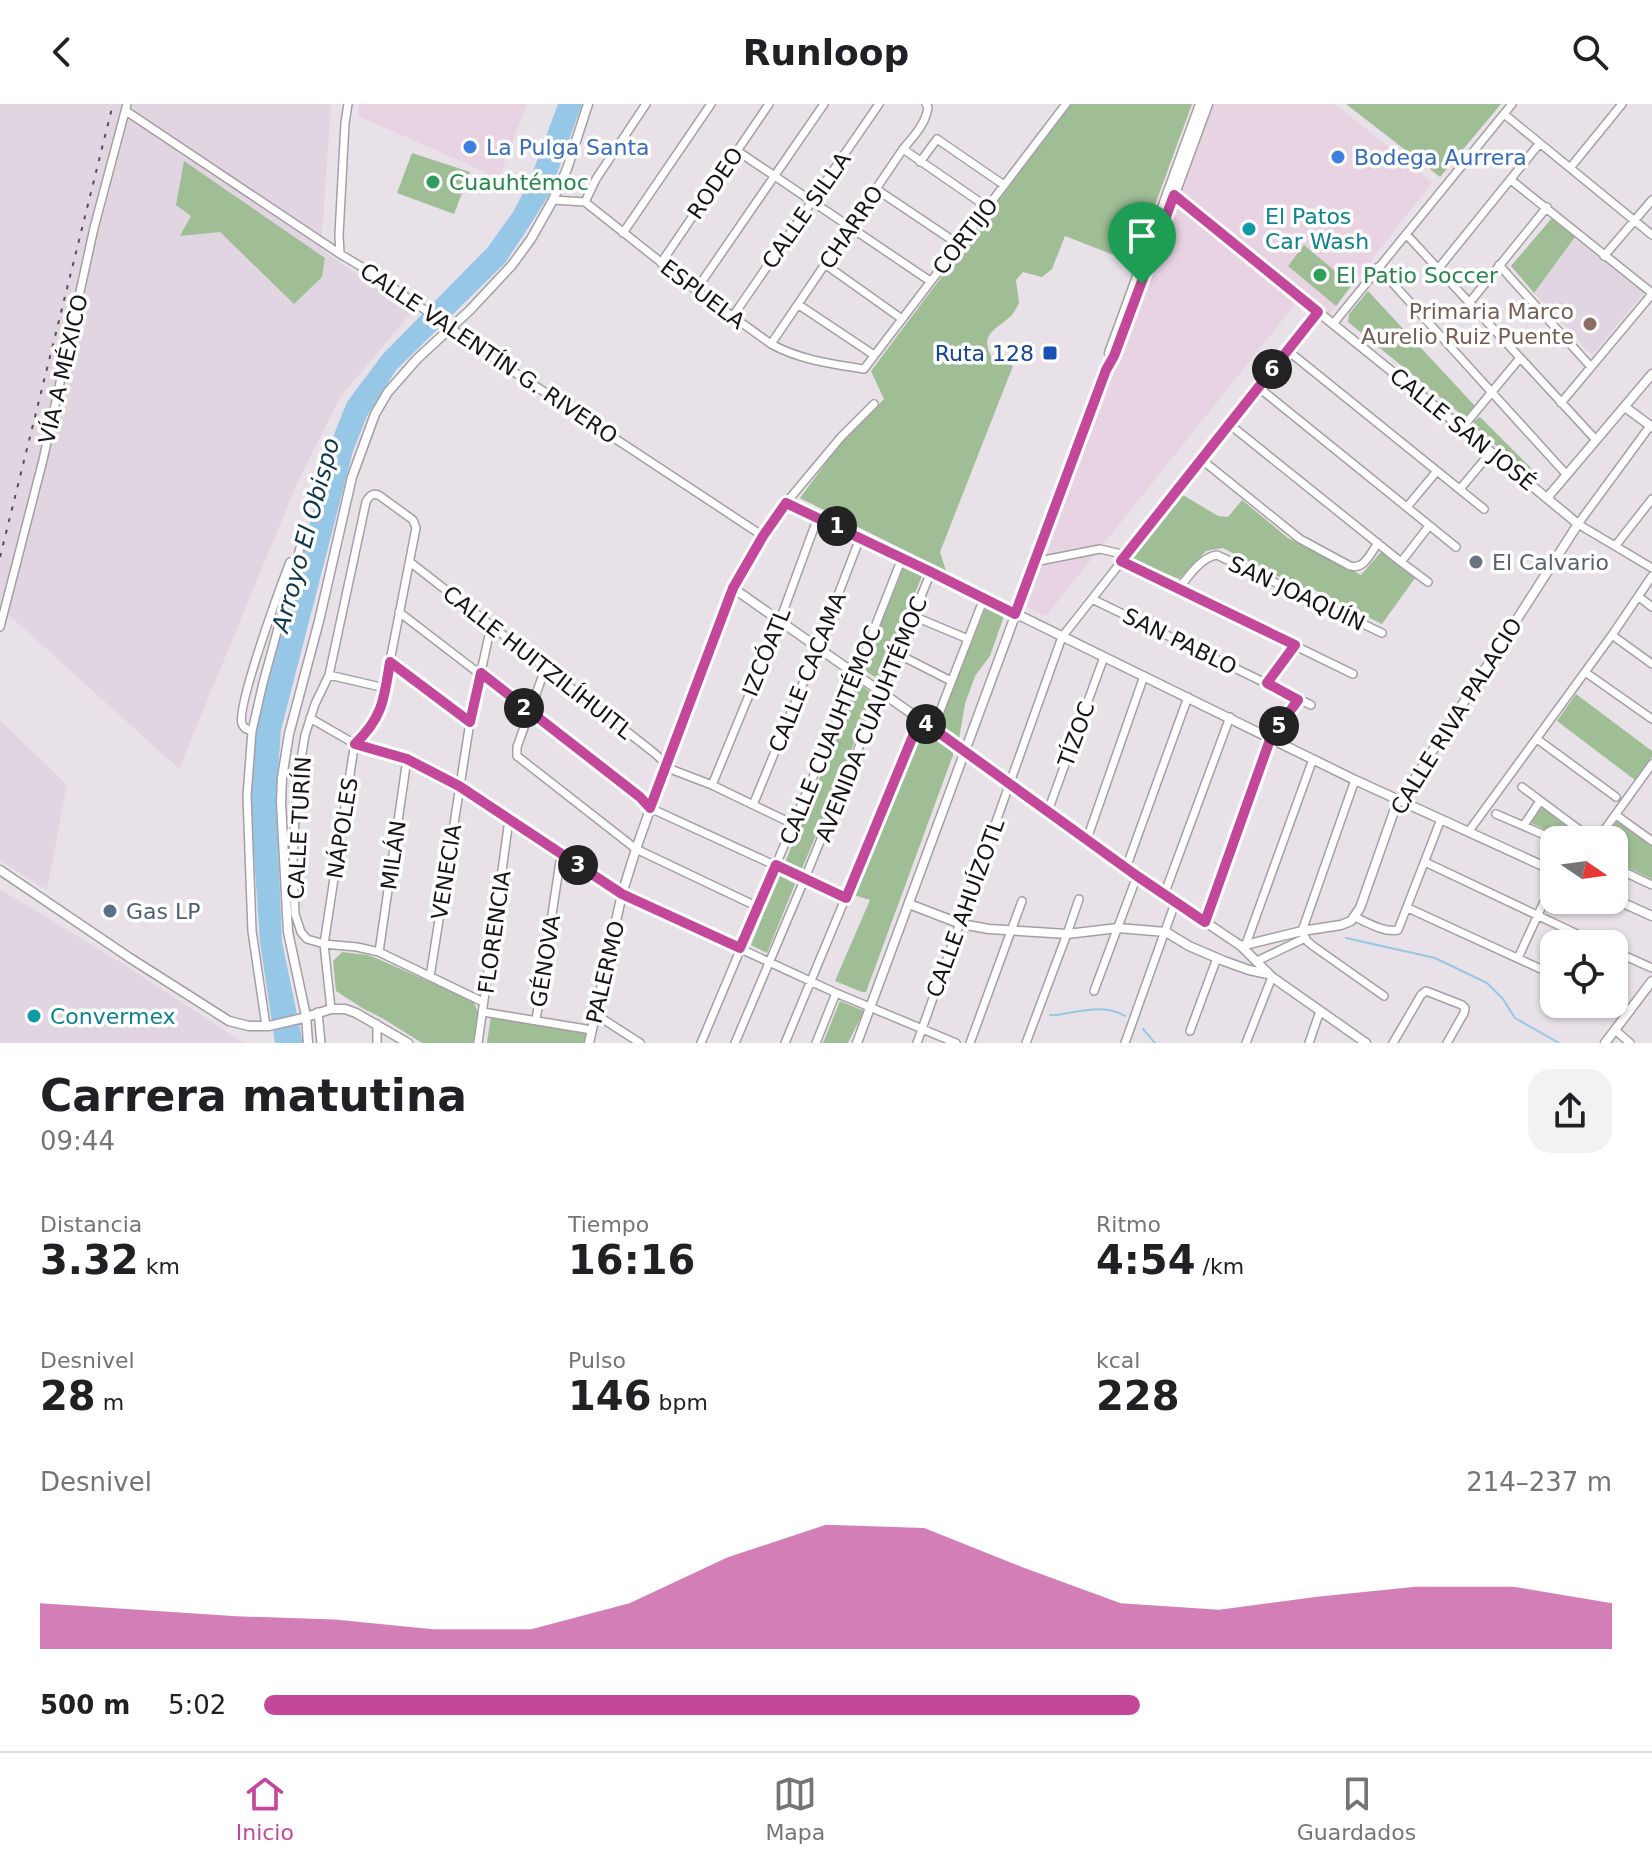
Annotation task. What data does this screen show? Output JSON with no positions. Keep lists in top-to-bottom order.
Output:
{
  "streets": {
    "street": [
      "RODEO",
      "CALLE SILLA",
      "CHARRO",
      "CORTIJO",
      "ESPUELA",
      "CALLE VALENTÍN G. RIVERO",
      "VÍA A MÉXICO",
      "CALLE SAN JOSÉ",
      "SAN JOAQUÍN",
      "SAN PABLO",
      "IZCÓATL",
      "CALLE HUITZILÍHUITL",
      "CALLE CACAMA",
      "CALLE RIVA PALACIO",
      "AVENIDA CUAUHTÉMOC",
      "TÍZOC",
      "CALLE CUAUHTÉMOC",
      "CALLE TURÍN",
      "NÁPOLES",
      "MILÁN",
      "VENECIA",
      "CALLE AHUÍZOTL",
      "FLORENCIA",
      "GÉNOVA",
      "PALERMO"
    ]
  },
  "crossings": [
    ["RODEO", "ESPUELA"],
    ["CALLE SILLA", "ESPUELA"],
    ["CHARRO", "ESPUELA"],
    ["CORTIJO", "ESPUELA"],
    ["CALLE VALENTÍN G. RIVERO", "PALERMO"],
    ["CALLE SAN JOSÉ", "CALLE RIVA PALACIO"],
    ["CALLE SAN JOSÉ", "CALLE AHUÍZOTL"],
    ["SAN PABLO", "CALLE AHUÍZOTL"],
    ["IZCÓATL", "CALLE HUITZILÍHUITL"],
    ["CALLE HUITZILÍHUITL", "CALLE CACAMA"],
    ["CALLE HUITZILÍHUITL", "CALLE CUAUHTÉMOC"],
    ["CALLE HUITZILÍHUITL", "NÁPOLES"],
    ["CALLE HUITZILÍHUITL", "VENECIA"],
    ["CALLE HUITZILÍHUITL", "PALERMO"],
    ["CALLE TURÍN", "NÁPOLES"]
  ],
  "water": ["Arroyo El Obispo"],
  "places": {
    "other": [
      "La Pulga Santa",
      "Bodega Aurrera",
      "Cuauhtémoc",
      "El Patos Car Wash",
      "El Patio Soccer",
      "Primaria Marco Aurelio Ruiz Puente",
      "El Calvario",
      "Gas LP",
      "Convermex"
    ],
    "transit": ["Ruta 128"]
  },
  "north": "right",
  "page": {
    "header": "Runloop",
    "pins": [
      "6",
      "1",
      "2",
      "4",
      "5",
      "3"
    ],
    "heading": ["Carrera matutina", "09:44"],
    "stats": [
      ["Distancia", "3.32 km"],
      ["Tiempo", "16:16"],
      ["Ritmo", "4:54 /km"],
      ["Desnivel", "28 m"],
      ["Pulso", "146 bpm"],
      ["kcal", "228"]
    ],
    "chart": ["Desnivel", "214–237 m"],
    "list": [
      {
        "name": "500 m",
        "note": "5:02"
      }
    ],
    "tabs": ["Inicio", "Mapa", "Guardados"]
  }
}
